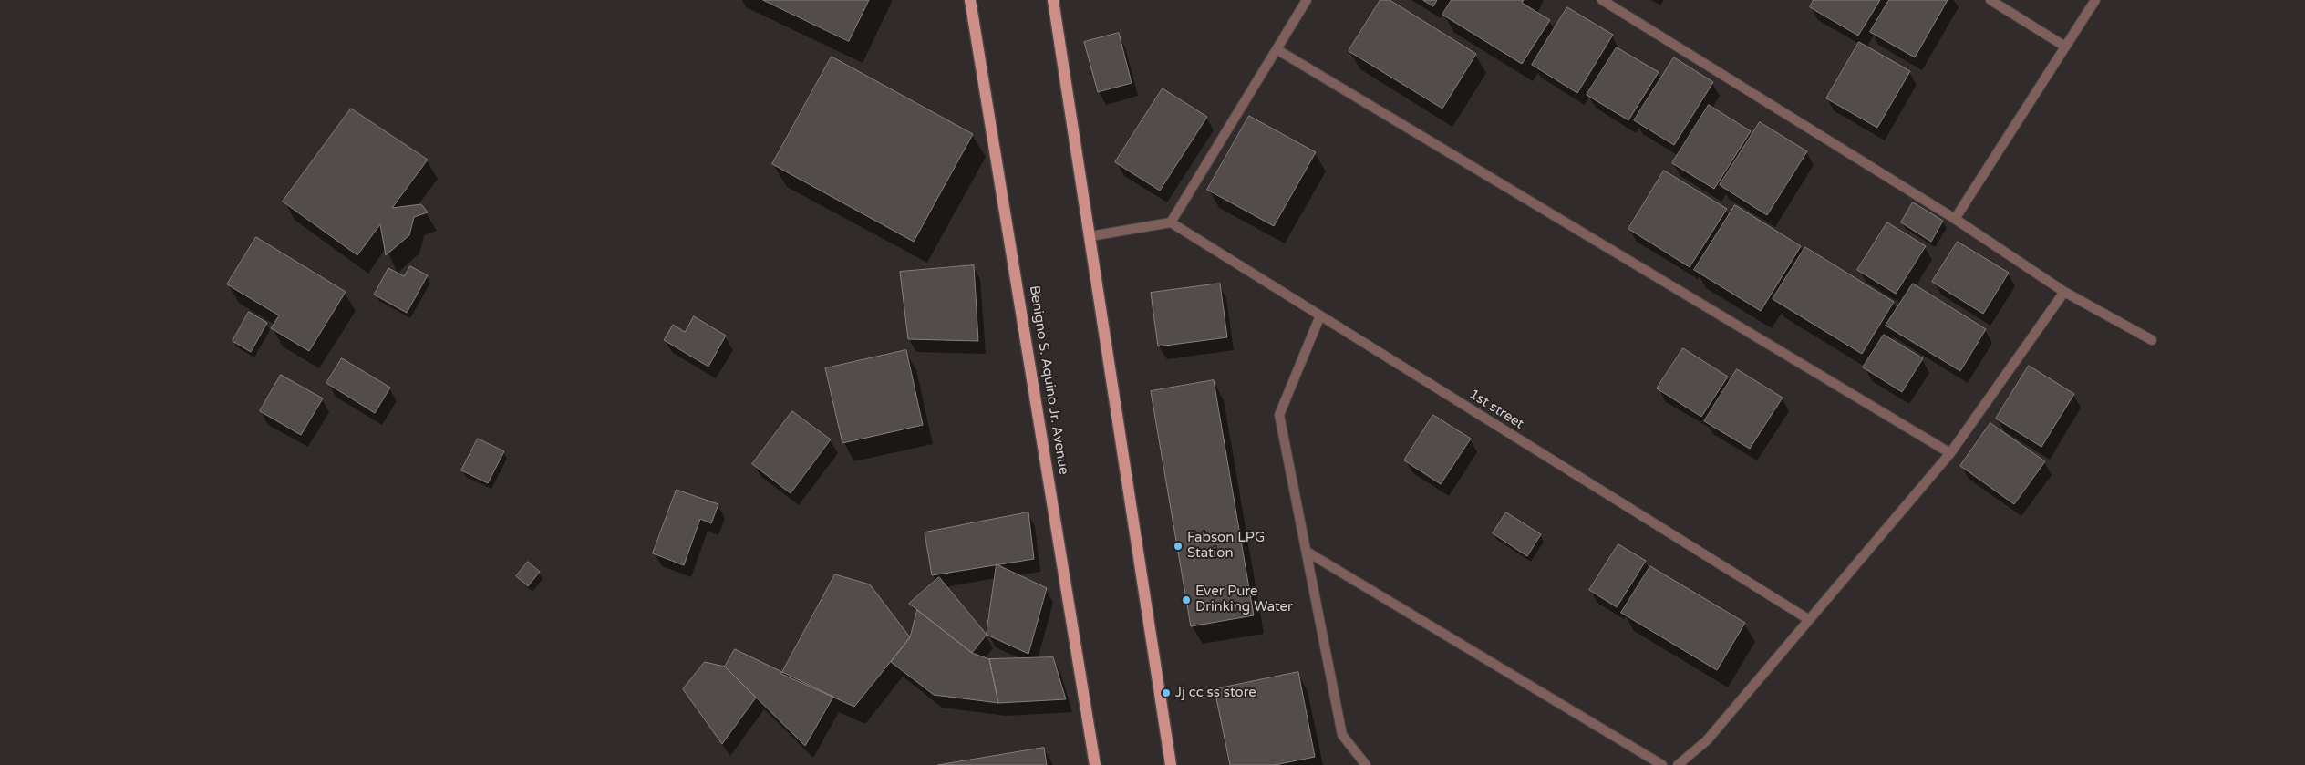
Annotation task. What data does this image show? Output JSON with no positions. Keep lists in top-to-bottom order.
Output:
{
  "streets": {
    "main road": ["Benigno S. Aquino Jr. Avenue"],
    "street": ["1st street"]
  },
  "places": ["Fabson LPG Station", "Ever Pure Drinking Water", "Jj cc ss store"]
}
